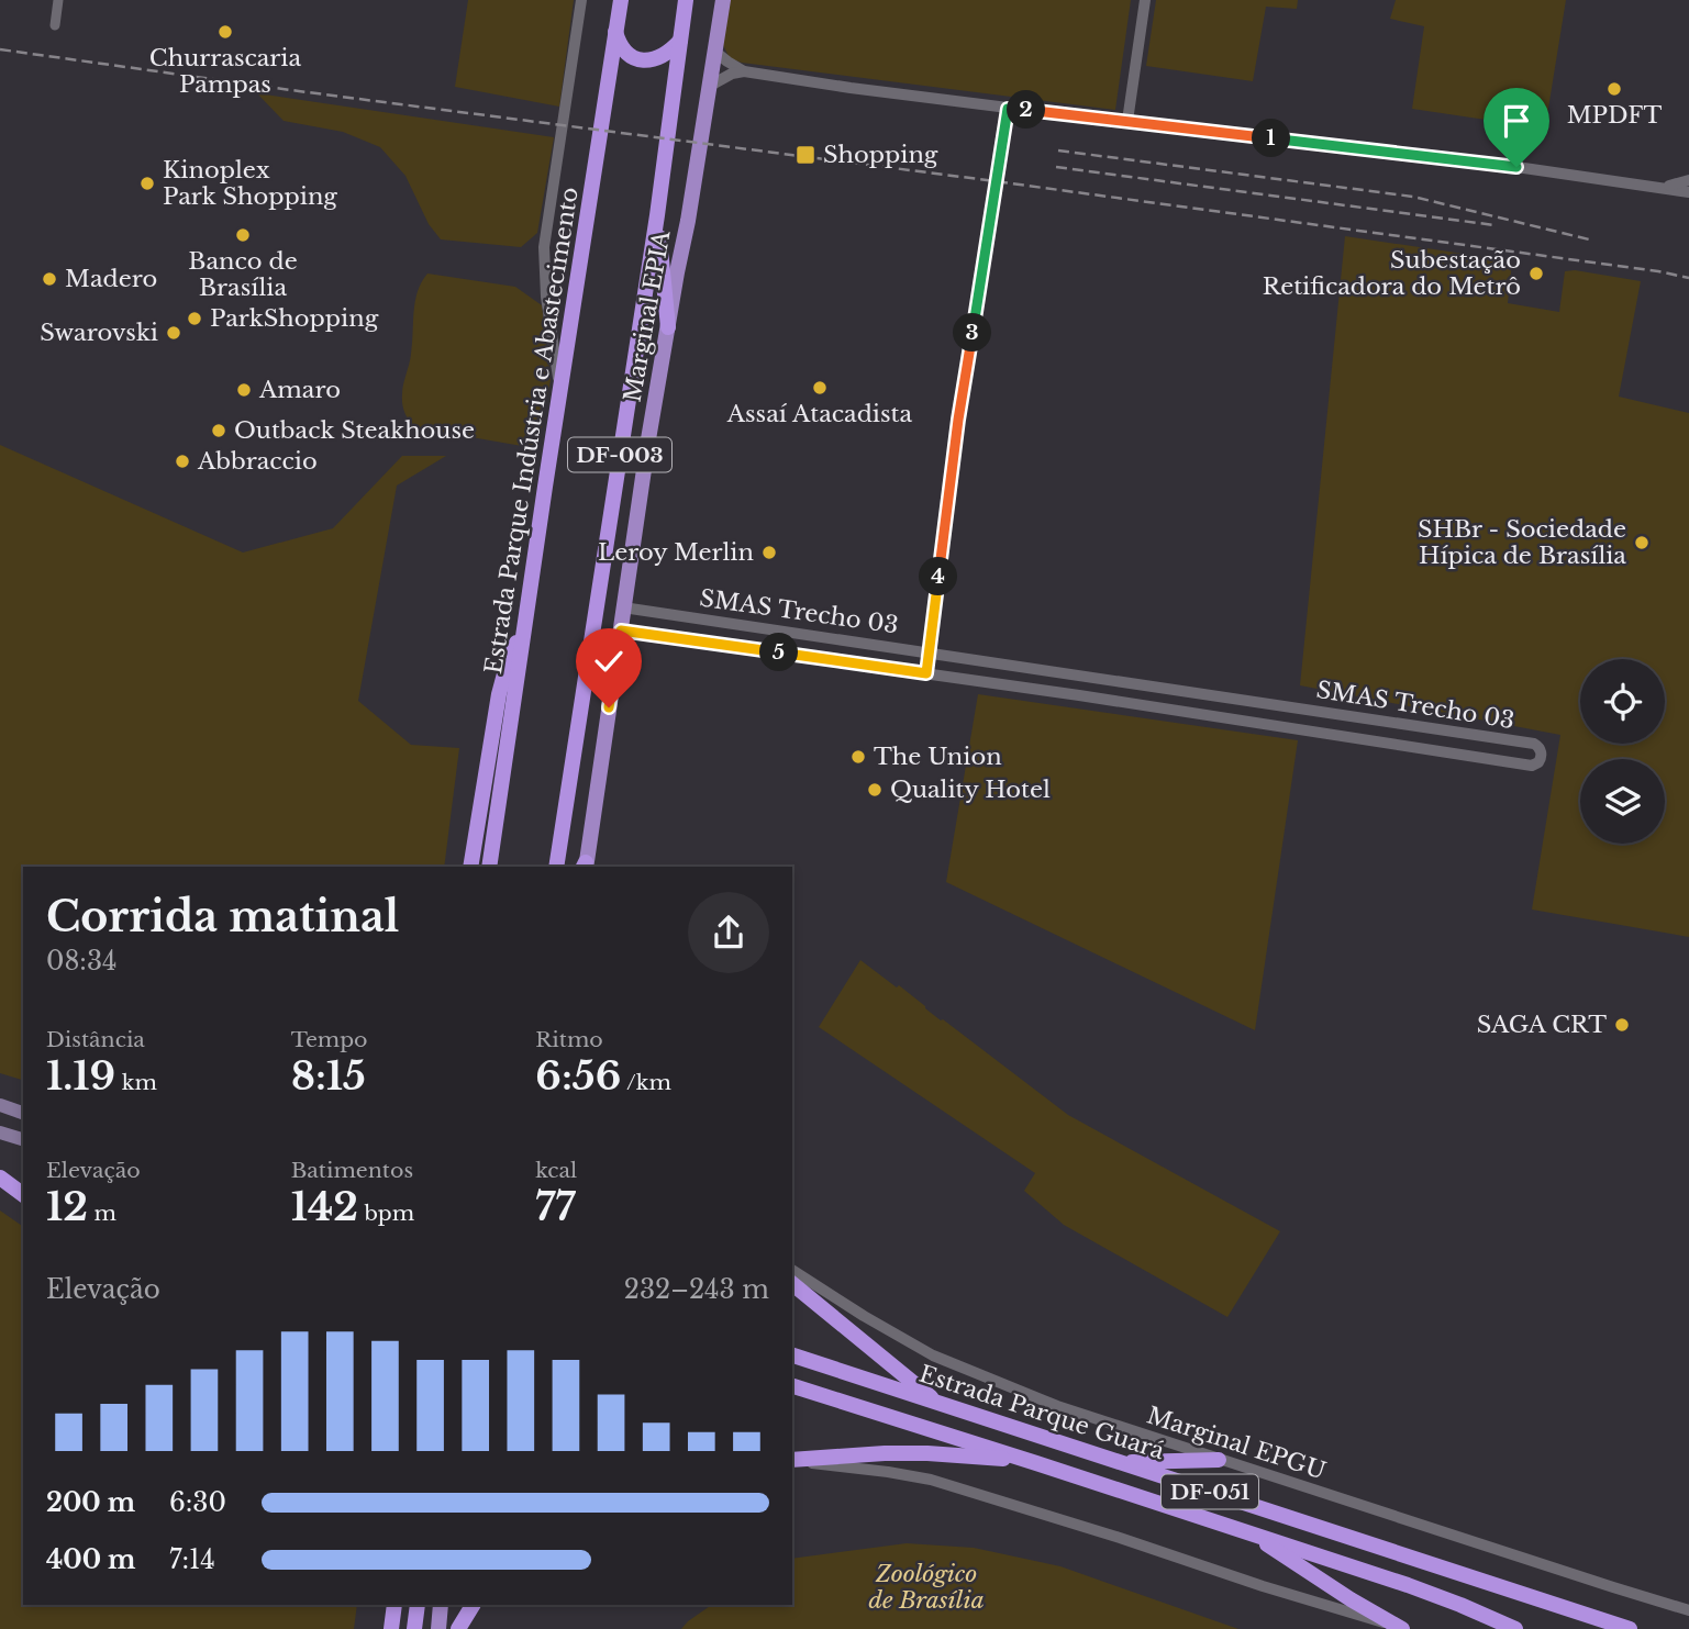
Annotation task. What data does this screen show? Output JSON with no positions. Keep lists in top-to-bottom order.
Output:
{
  "streets": {
    "highway": [
      "Estrada Parque Indústria e Abastecimento",
      "DF-003",
      "Estrada Parque Guará",
      "DF-051"
    ],
    "main road": ["Marginal EPIA"],
    "street": ["SMAS Trecho 03", "Marginal EPGU"]
  },
  "crossings": [
    ["Marginal EPIA", "SMAS Trecho 03"]
  ],
  "parks": ["Zoológico de Brasília"],
  "places": {
    "other": [
      "Churrascaria Pampas",
      "MPDFT",
      "Kinoplex Park Shopping",
      "Banco de Brasília",
      "Subestação Retificadora do Metrô",
      "Madero",
      "ParkShopping",
      "Swarovski",
      "Assaí Atacadista",
      "Amaro",
      "Outback Steakhouse",
      "Abbraccio",
      "SHBr - Sociedade Hípica de Brasília",
      "Leroy Merlin",
      "The Union",
      "Quality Hotel",
      "SAGA CRT"
    ],
    "transit": ["Shopping"]
  },
  "page": {
    "pins": [
      "2",
      "1",
      "3",
      "4",
      "5"
    ],
    "heading": ["Corrida matinal", "08:34"],
    "stats": [
      ["Distância", "1.19 km"],
      ["Tempo", "8:15"],
      ["Ritmo", "6:56 /km"],
      ["Elevação", "12 m"],
      ["Batimentos", "142 bpm"],
      ["kcal", "77"]
    ],
    "chart": ["Elevação", "232–243 m"],
    "list": [
      {
        "name": "200 m",
        "note": "6:30"
      },
      {
        "name": "400 m",
        "note": "7:14"
      }
    ]
  }
}
